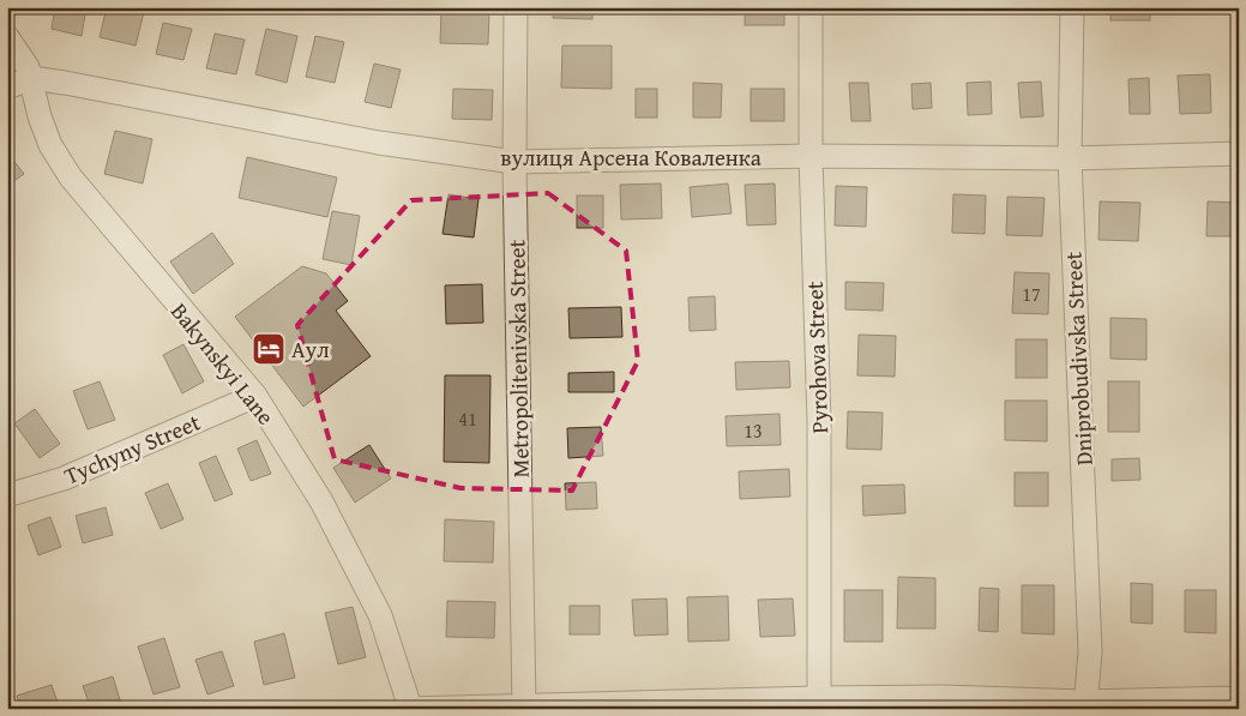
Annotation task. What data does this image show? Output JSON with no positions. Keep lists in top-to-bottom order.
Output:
{
  "streets": {
    "street": [
      "вулиця Арсена Коваленка",
      "Pyrohova Street",
      "Metropolitenivska Street",
      "Dniprobudivska Street",
      "Bakynskyi Lane",
      "Tychyny Street"
    ]
  },
  "crossings": [
    ["вулиця Арсена Коваленка", "Pyrohova Street"],
    ["вулиця Арсена Коваленка", "Metropolitenivska Street"],
    ["вулиця Арсена Коваленка", "Dniprobudivska Street"],
    ["вулиця Арсена Коваленка", "Bakynskyi Lane"],
    ["Bakynskyi Lane", "Tychyny Street"]
  ],
  "places": {
    "hotel": ["Аул"]
  },
  "house_numbers": ["17", "41", "13"]
}
